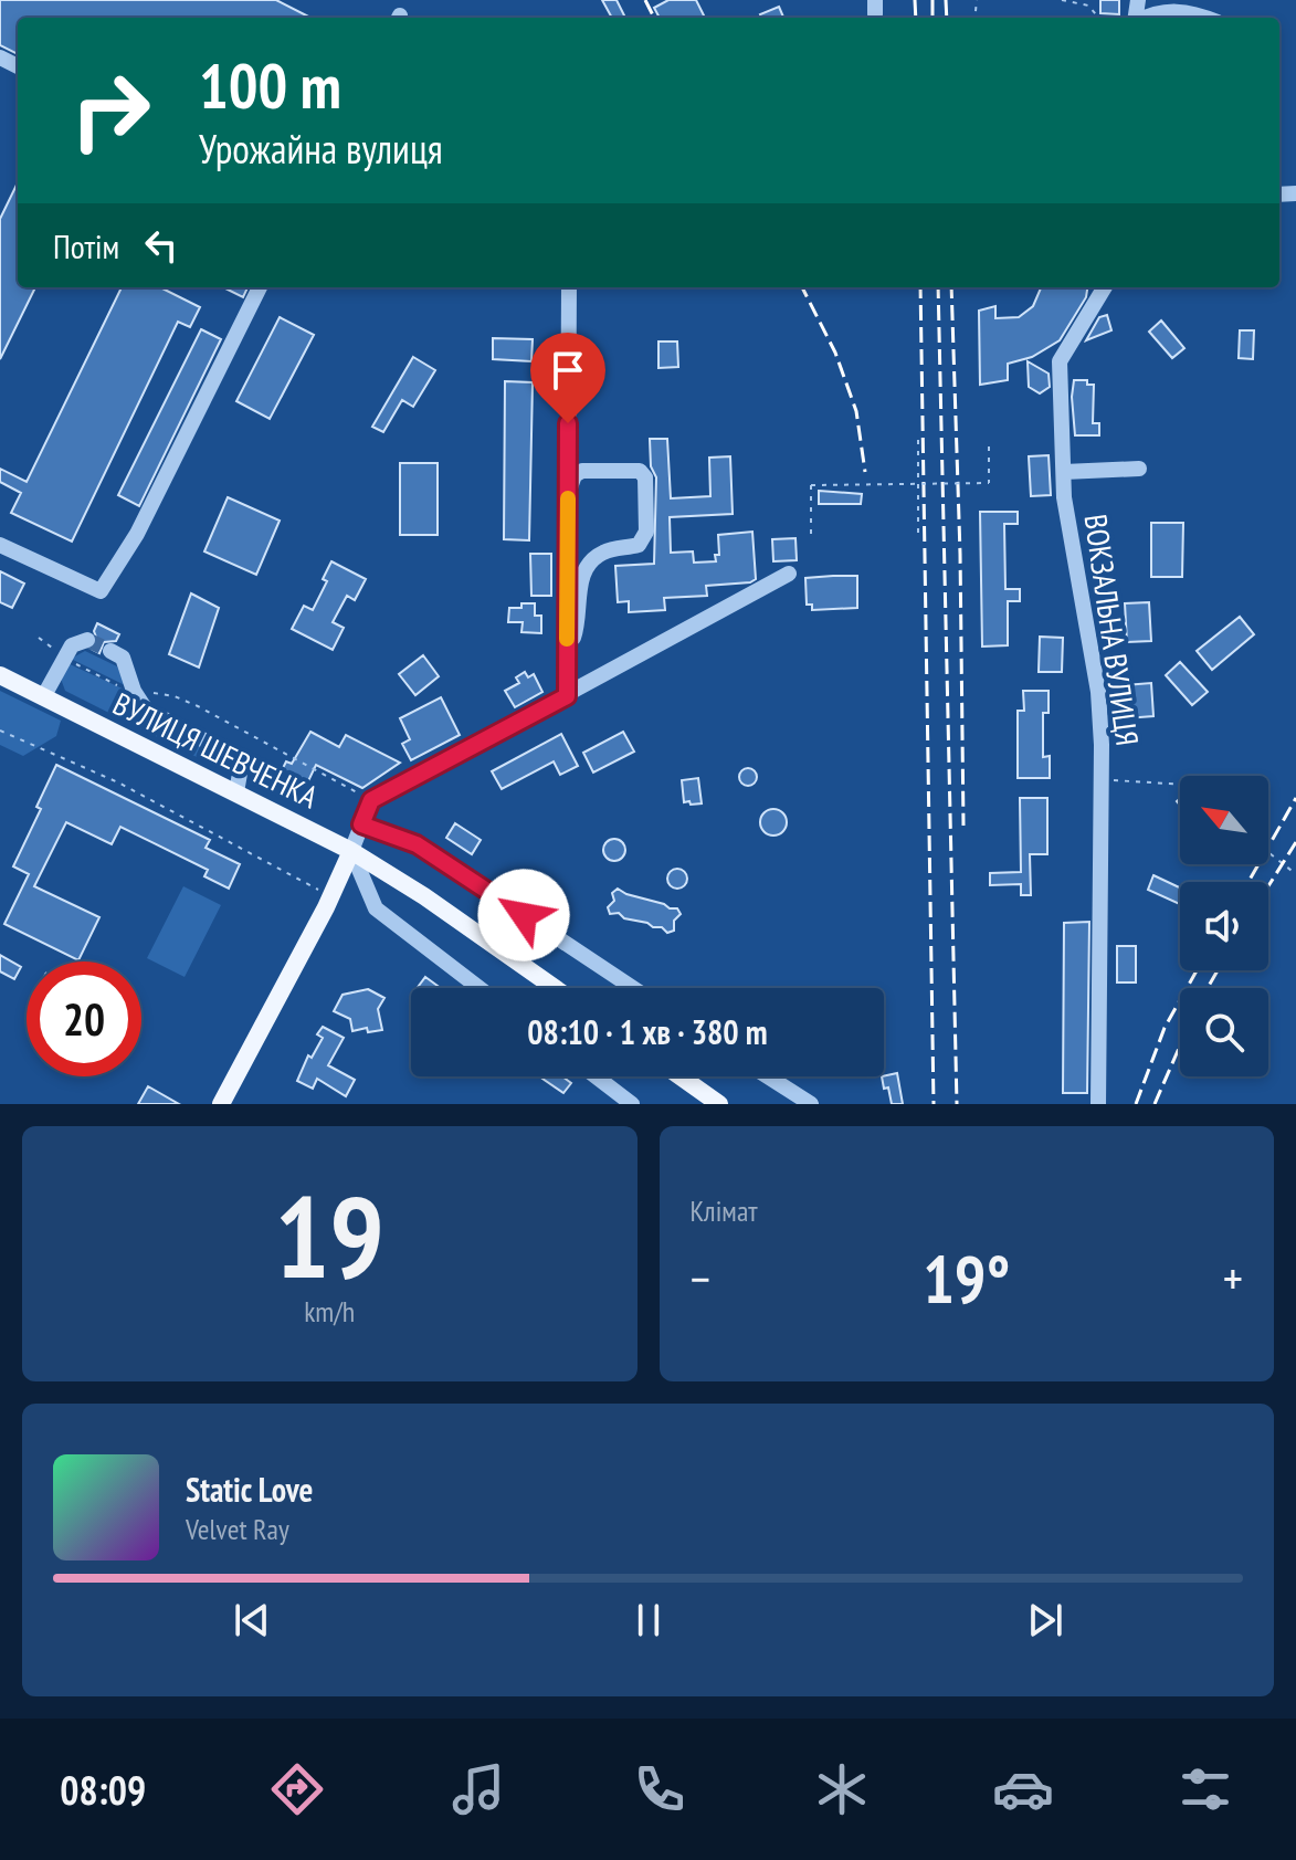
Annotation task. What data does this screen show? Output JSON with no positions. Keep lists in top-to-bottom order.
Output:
{
  "streets": {
    "main road": ["ВУЛИЦЯ ШЕВЧЕНКА"],
    "street": ["ВОКЗАЛЬНА ВУЛИЦЯ"]
  },
  "north": "top left",
  "page": {
    "turn": ["100 m", "Урожайна вулиця"],
    "then": "Потім",
    "limit": "20",
    "trip": "08:10 · 1 хв · 380 m",
    "tile": [
      ["19", "km/h"],
      "Клімат"
    ],
    "heat": ["−", "19°", "+"],
    "song": ["Static Love", "Velvet Ray"],
    "tabs": "08:09"
  }
}
